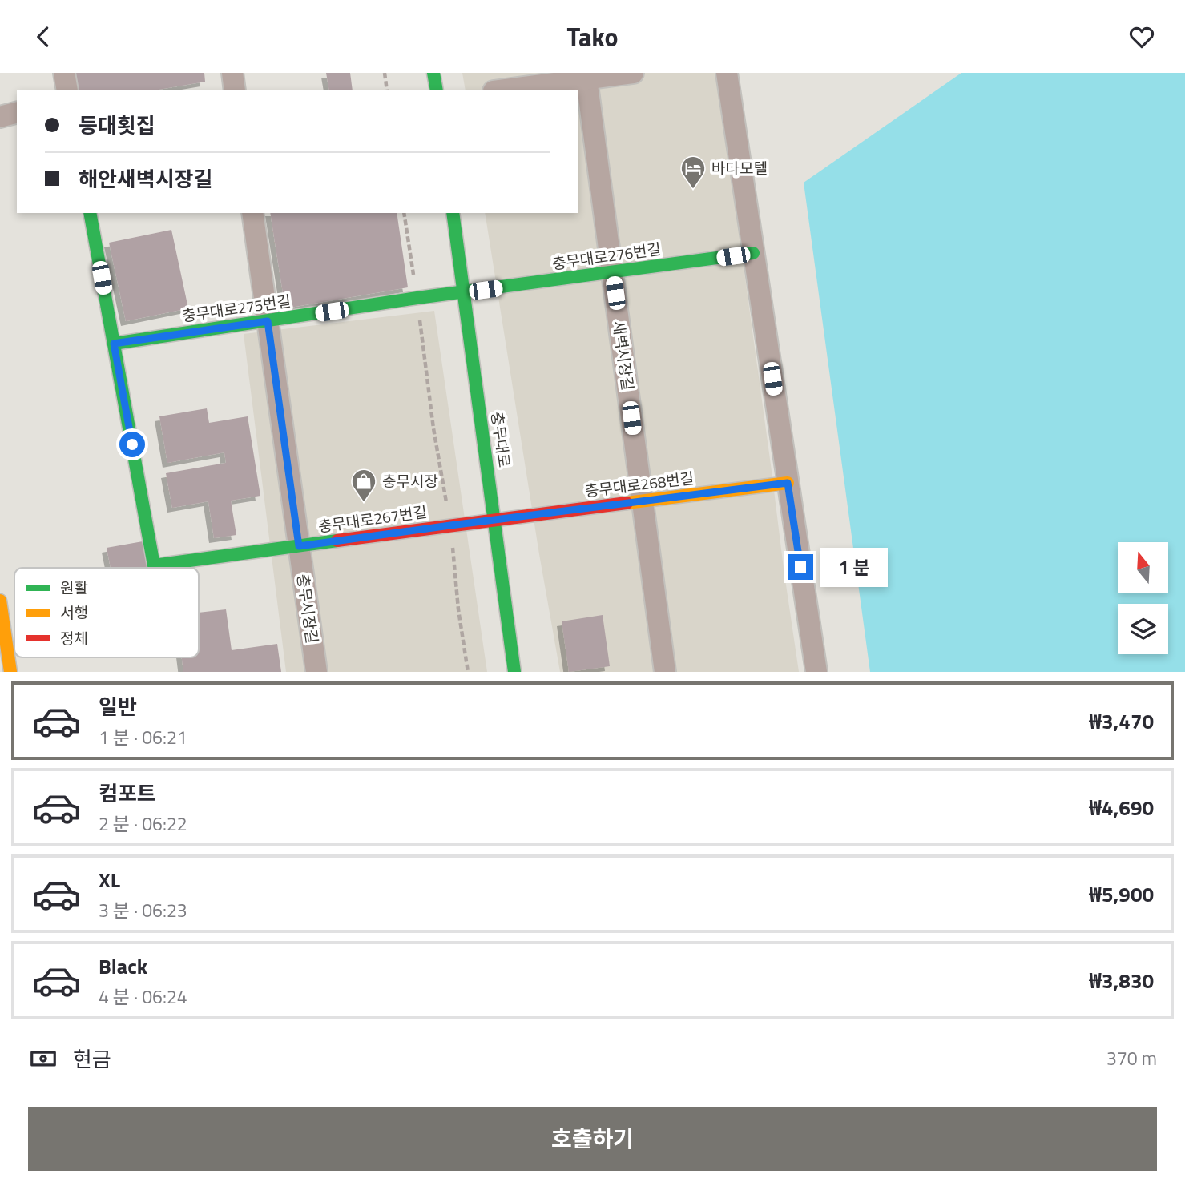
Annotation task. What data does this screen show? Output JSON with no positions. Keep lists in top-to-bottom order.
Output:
{
  "streets": {
    "street": [
      "충무대로276번길",
      "충무대로275번길",
      "새벽시장길",
      "충무대로",
      "충무대로268번길",
      "충무대로267번길",
      "충무시장길"
    ]
  },
  "crossings": [
    ["충무대로276번길", "충무대로275번길"],
    ["충무대로276번길", "새벽시장길"],
    ["충무대로276번길", "충무대로"],
    ["충무대로275번길", "충무대로"],
    ["충무대로275번길", "충무대로267번길"],
    ["충무대로275번길", "충무시장길"],
    ["새벽시장길", "충무대로268번길"],
    ["충무대로", "충무대로268번길"],
    ["충무대로", "충무대로267번길"],
    ["충무대로268번길", "충무대로267번길"],
    ["충무대로267번길", "충무시장길"]
  ],
  "places": {
    "hotel": ["바다모텔"],
    "shop": ["충무시장"]
  },
  "legend": ["원활", "서행", "정체"],
  "north": "top",
  "page": {
    "header": "Tako",
    "banner": ["등대횟집", "해안새벽시장길"],
    "bubble": "1 분",
    "list": [
      {
        "name": "일반",
        "note": "1 분 · 06:21",
        "value": "₩3,470"
      },
      {
        "name": "컴포트",
        "note": "2 분 · 06:22",
        "value": "₩4,690"
      },
      {
        "name": "XL",
        "note": "3 분 · 06:23",
        "value": "₩5,900"
      },
      {
        "name": "Black",
        "note": "4 분 · 06:24",
        "value": "₩3,830"
      }
    ],
    "pay": ["현금", "370 m"],
    "buttons": "호출하기"
  }
}
